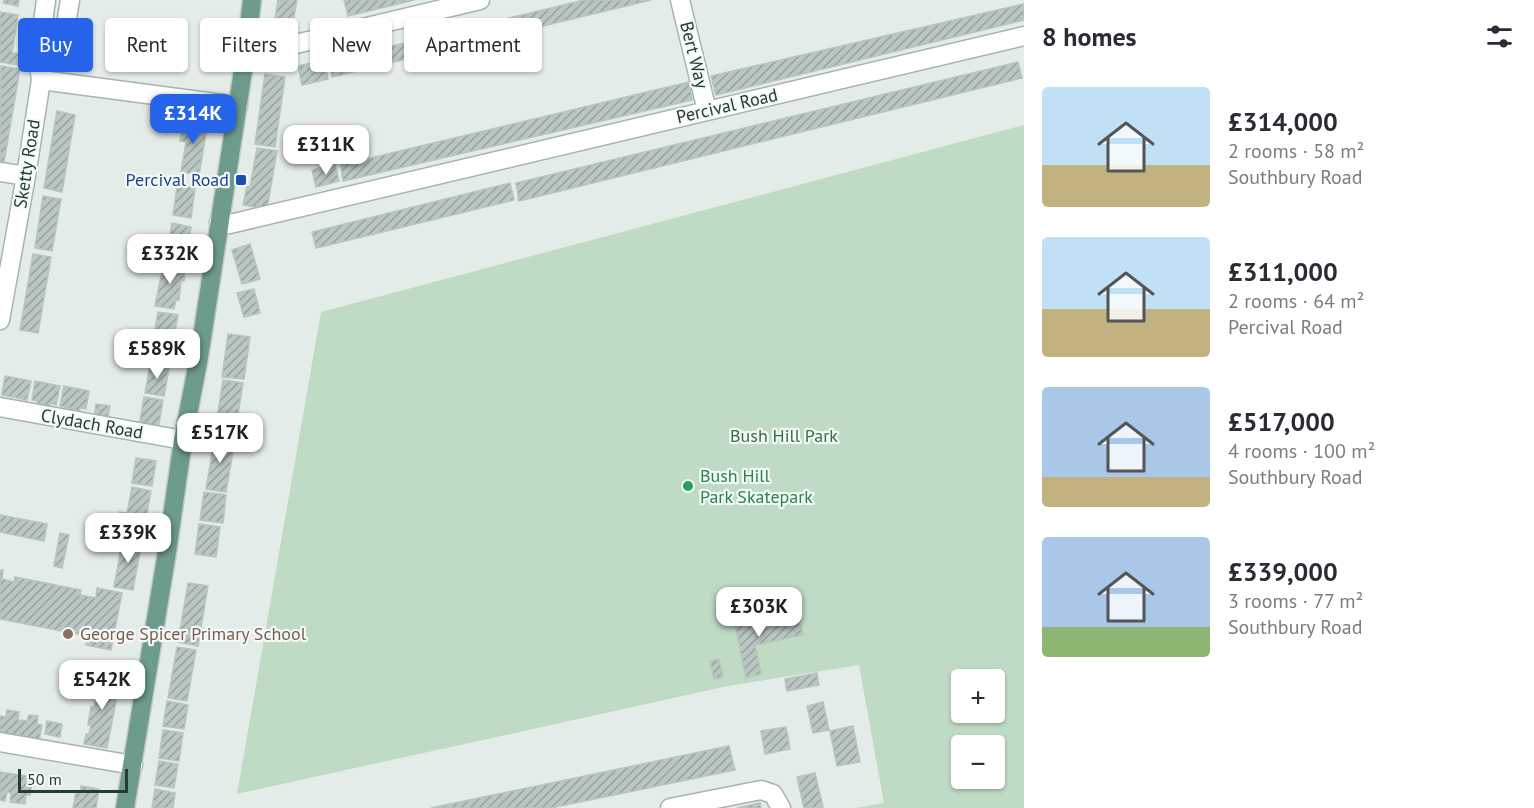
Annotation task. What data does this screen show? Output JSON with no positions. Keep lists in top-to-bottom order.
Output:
{
  "streets": {
    "street": [
      "Bert Way",
      "Percival Road",
      "Sketty Road",
      "Clydach Road"
    ]
  },
  "crossings": [
    ["Bert Way", "Percival Road"]
  ],
  "parks": ["Bush Hill Park"],
  "places": {
    "transit": ["Percival Road"],
    "other": ["Bush Hill Park Skatepark", "George Spicer Primary School"]
  },
  "scale_bar": "50 m",
  "page": {
    "heading": "8 homes",
    "chip": [
      "Buy",
      "Rent",
      "Filters",
      "New",
      "Apartment"
    ],
    "list": [
      {
        "name": "£314,000",
        "note": "2 rooms · 58 m² · Southbury Road"
      },
      {
        "name": "£311,000",
        "note": "2 rooms · 64 m² · Percival Road"
      },
      {
        "name": "£517,000",
        "note": "4 rooms · 100 m² · Southbury Road"
      },
      {
        "name": "£339,000",
        "note": "3 rooms · 77 m² · Southbury Road"
      }
    ],
    "price": [
      "£314K",
      "£311K",
      "£332K",
      "£589K",
      "£517K",
      "£339K",
      "£303K",
      "£542K"
    ],
    "map_buttons": ["+", "−"],
    "scale": "50 m"
  }
}
